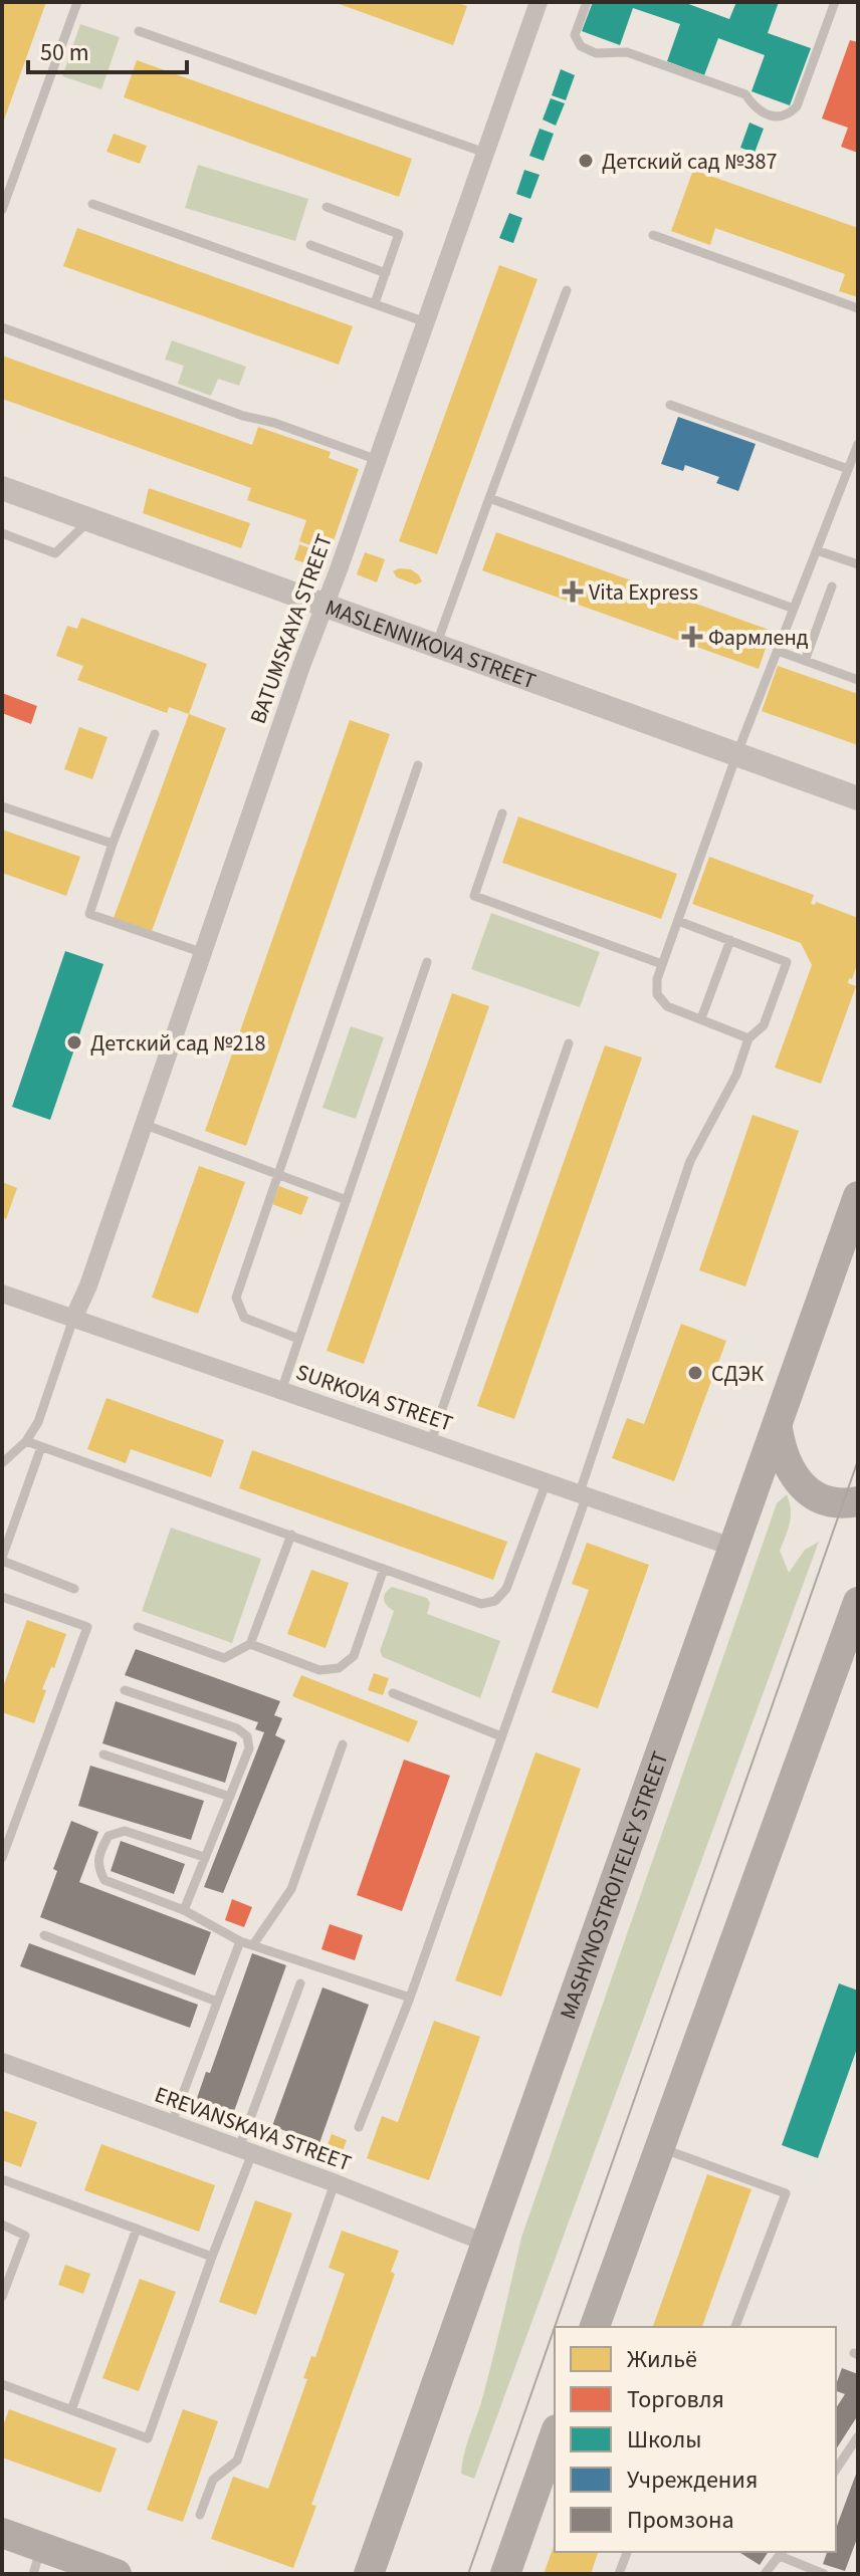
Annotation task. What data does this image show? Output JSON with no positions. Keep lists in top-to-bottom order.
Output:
{
  "streets": {
    "main road": ["MASHYNOSTROITELEY STREET"],
    "street": [
      "BATUMSKAYA STREET",
      "MASLENNIKOVA STREET",
      "SURKOVA STREET",
      "EREVANSKAYA STREET"
    ]
  },
  "crossings": [
    ["BATUMSKAYA STREET", "MASLENNIKOVA STREET"],
    ["BATUMSKAYA STREET", "SURKOVA STREET"],
    ["SURKOVA STREET", "MASHYNOSTROITELEY STREET"],
    ["MASHYNOSTROITELEY STREET", "EREVANSKAYA STREET"]
  ],
  "places": {
    "other": ["Детский сад №387", "Детский сад №218", "СДЭК"],
    "health": ["Vita Express", "Фармленд"]
  },
  "legend": [
    "Жильё",
    "Торговля",
    "Школы",
    "Учреждения",
    "Промзона"
  ],
  "scale_bar": "50 m"
}
